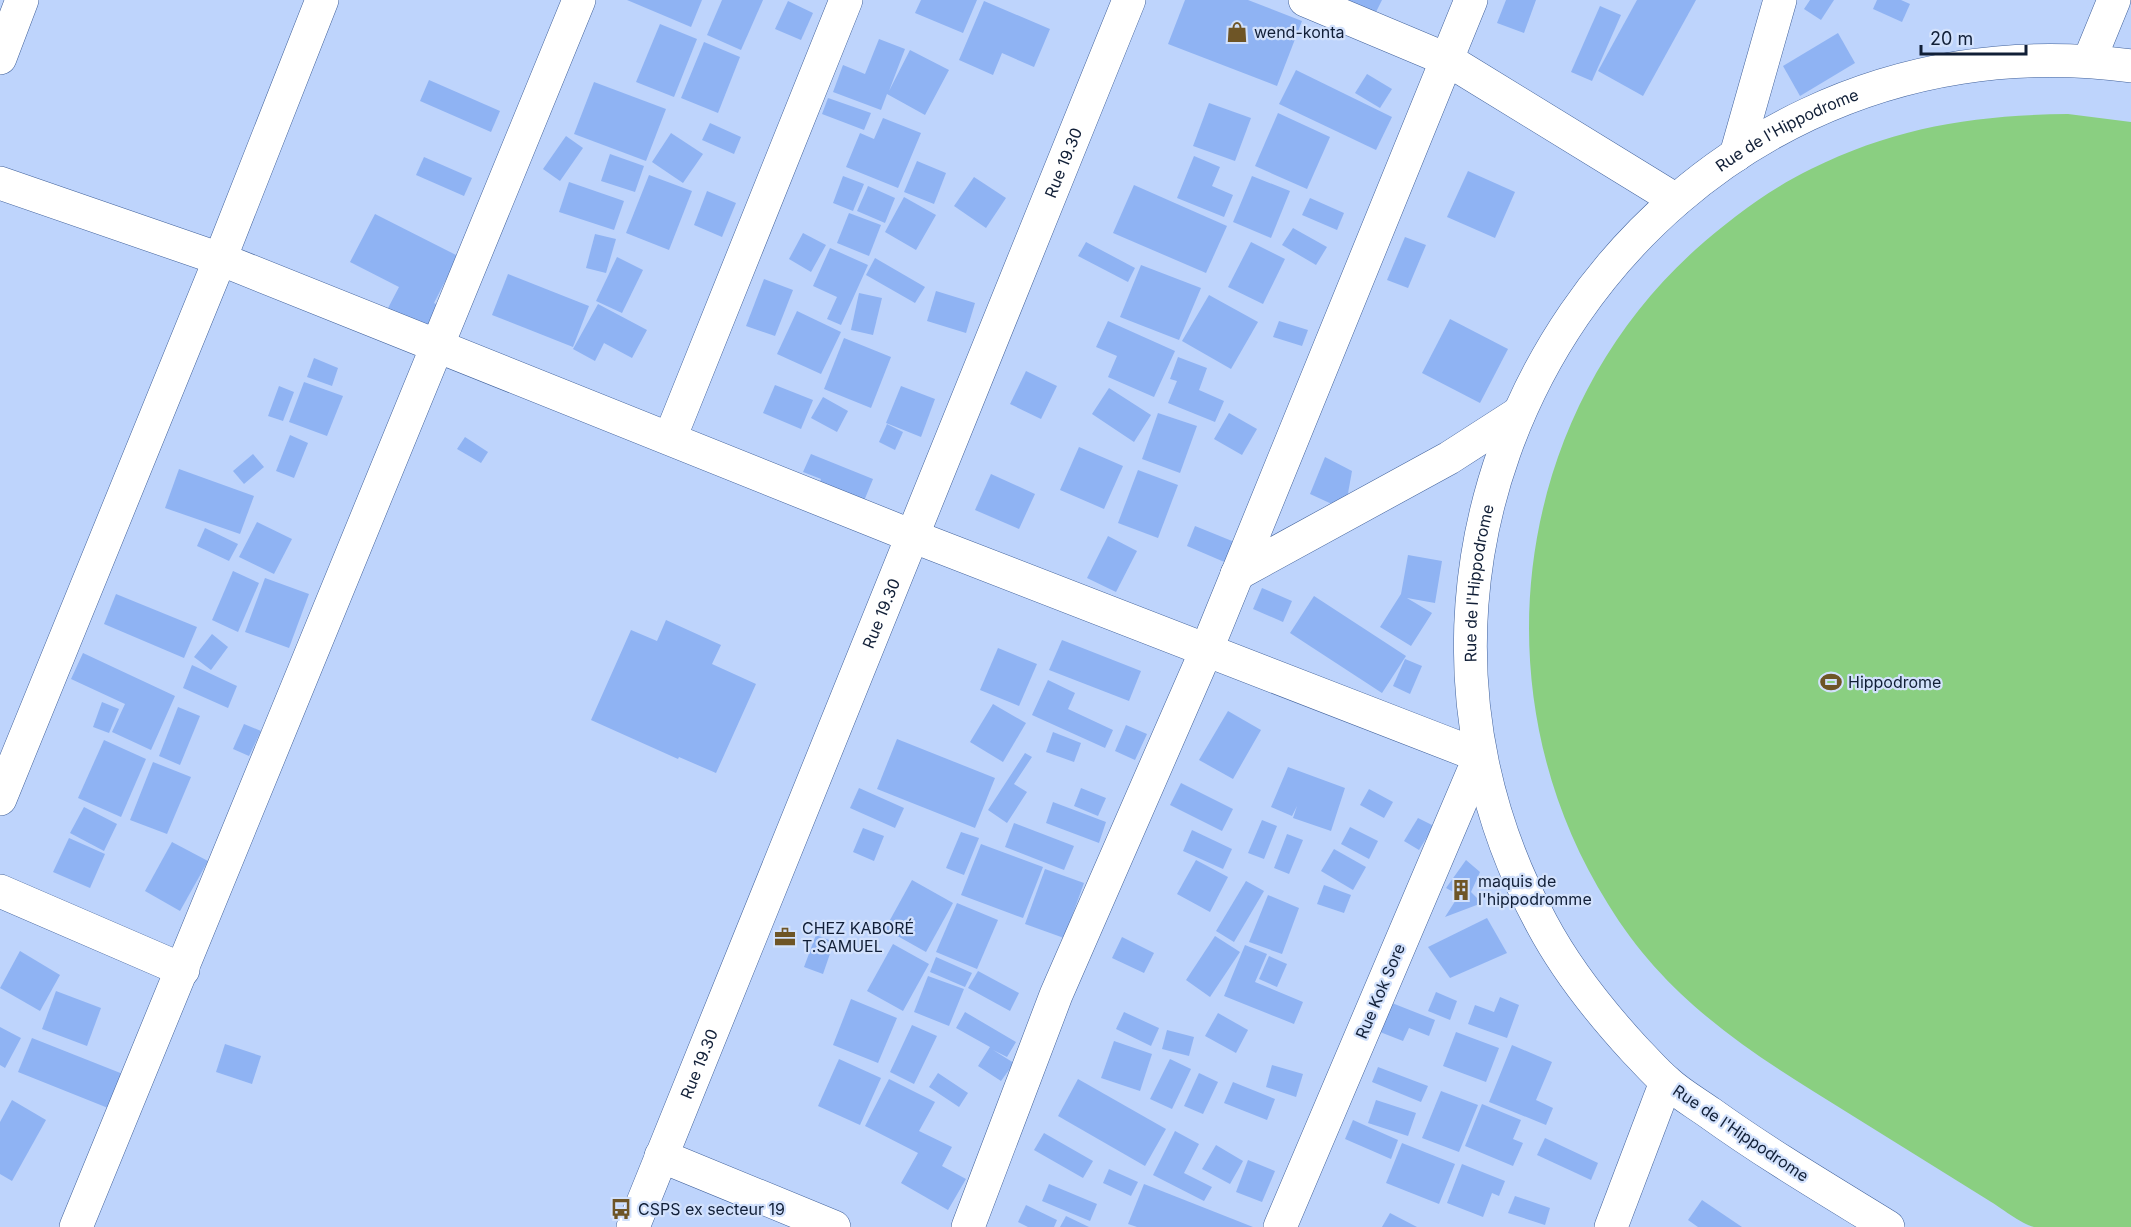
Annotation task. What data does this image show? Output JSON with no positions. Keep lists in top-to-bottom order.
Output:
{
  "streets": {
    "street": ["Rue de l'Hippodrome", "Rue 19.30", "Rue Kok Sore"]
  },
  "crossings": [
    ["Rue de l'Hippodrome", "Rue Kok Sore"]
  ],
  "places": {
    "shop": ["wend-konta"],
    "sports": ["Hippodrome"],
    "building": ["maquis de l'hippodromme"],
    "office": ["CHEZ KABORÉ T.SAMUEL"],
    "bus stop": ["CSPS ex secteur 19"]
  },
  "scale_bar": "20 m"
}
